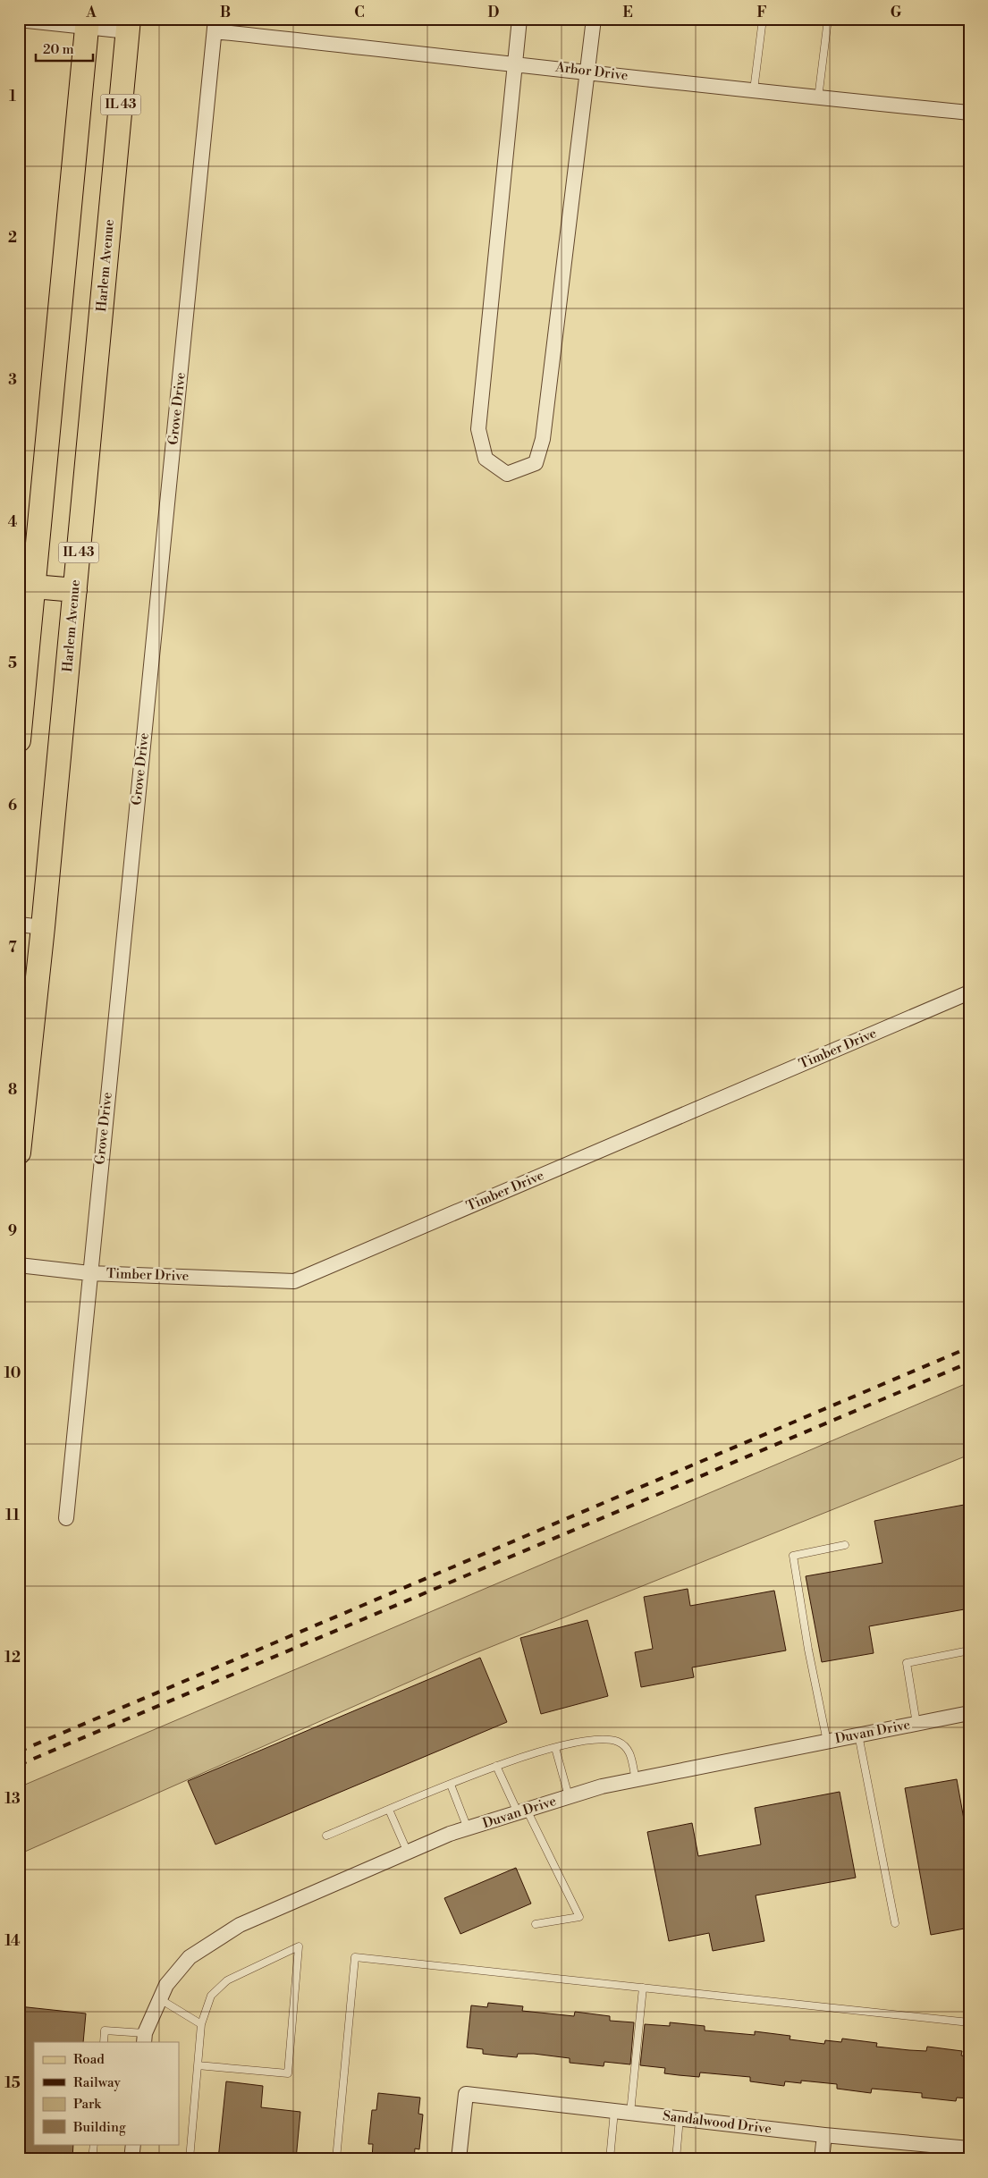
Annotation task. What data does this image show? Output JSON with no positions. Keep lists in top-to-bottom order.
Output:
{
  "streets": {
    "main road": ["IL 43", "Harlem Avenue"],
    "street": [
      "Arbor Drive",
      "Grove Drive",
      "Timber Drive",
      "Duvan Drive",
      "Sandalwood Drive"
    ]
  },
  "crossings": [
    ["Arbor Drive", "Grove Drive"],
    ["Grove Drive", "Timber Drive"]
  ],
  "legend": [
    "Road",
    "Railway",
    "Park",
    "Building"
  ],
  "scale_bar": "20 m",
  "grid": {
    "columns": [
      "A",
      "B",
      "C",
      "D",
      "E",
      "F",
      "G"
    ],
    "rows": [
      "1",
      "2",
      "3",
      "4",
      "5",
      "6",
      "7",
      "8",
      "9",
      "10",
      "11",
      "12",
      "13",
      "14",
      "15"
    ]
  }
}
